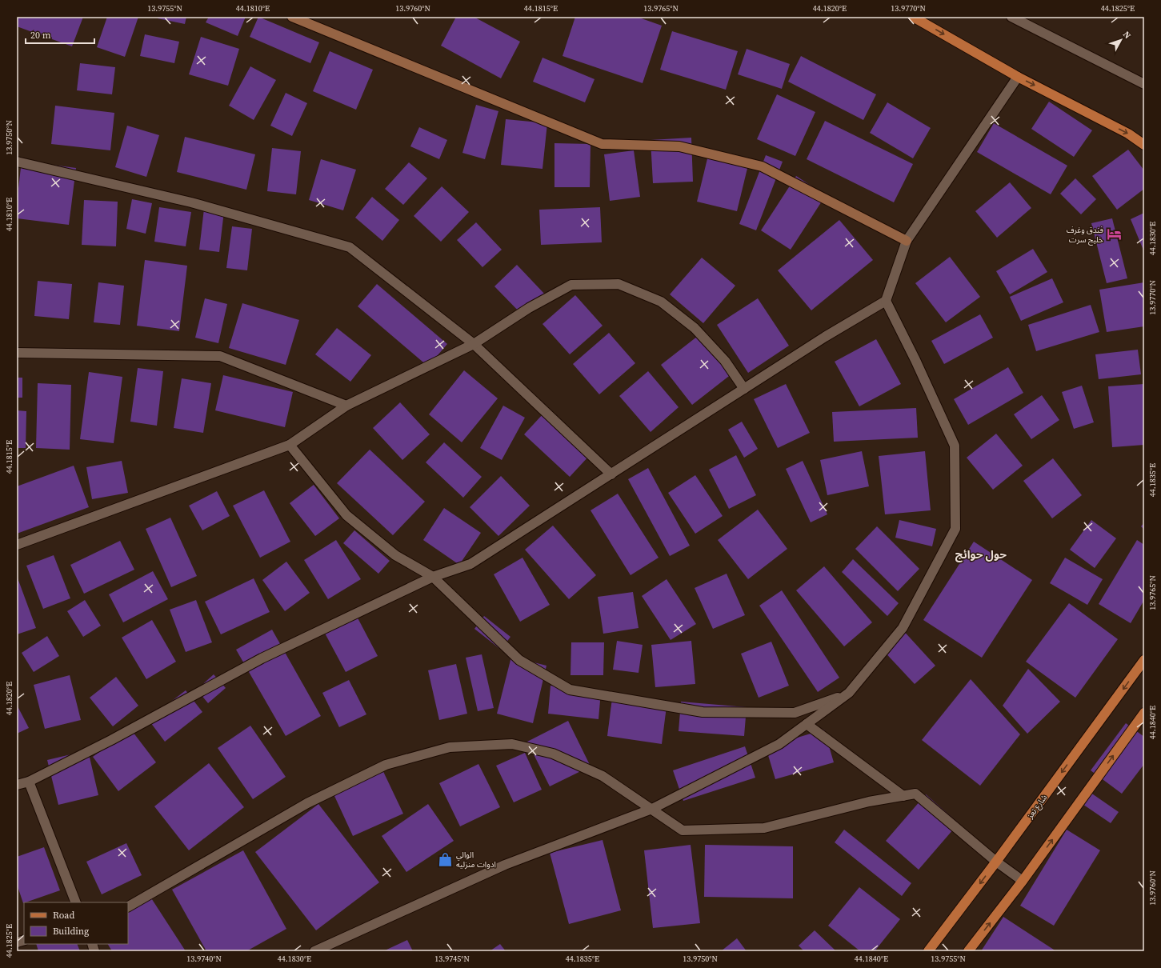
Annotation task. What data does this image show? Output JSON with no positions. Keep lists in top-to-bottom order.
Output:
{
  "streets": {
    "main road": ["شارع تعز"]
  },
  "districts": ["حول حوائج"],
  "places": {
    "hotel": ["فندق وغرف خليج سرت"],
    "shop": ["الوالي ادوات منزليه"]
  },
  "legend": ["Road", "Building"],
  "scale_bar": "20 m",
  "north": "top right",
  "coordinates": [
    "13.9755°N",
    "44.1810°E",
    "13.9760°N",
    "44.1815°E",
    "13.9765°N",
    "44.1820°E",
    "13.9770°N",
    "44.1825°E",
    "13.9750°N",
    "44.1830°E",
    "44.1835°E",
    "44.1840°E",
    "13.9740°N",
    "13.9745°N"
  ]
}
